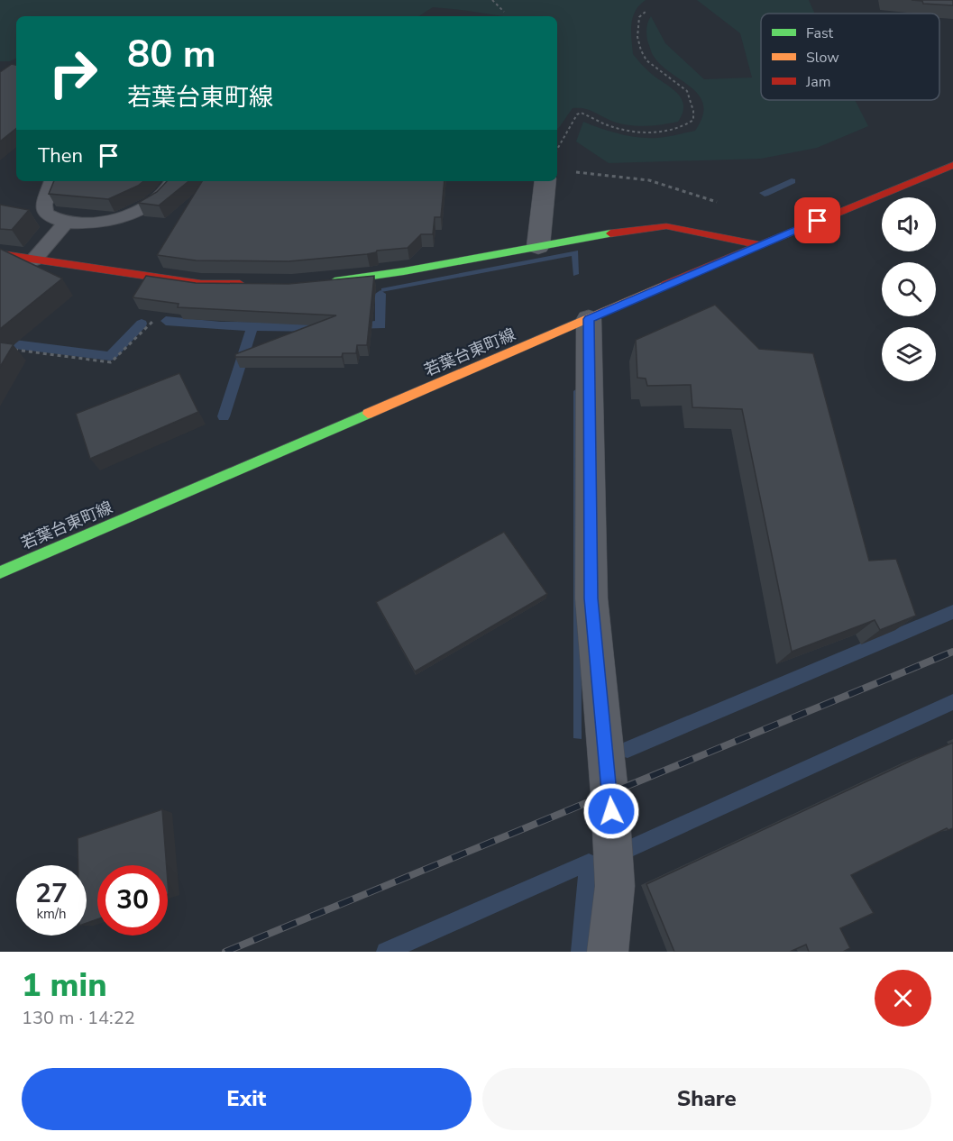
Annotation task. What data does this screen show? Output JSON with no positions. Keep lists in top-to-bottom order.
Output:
{
  "streets": {
    "main road": ["若葉台東町線"]
  },
  "legend": ["Fast", "Slow", "Jam"],
  "page": {
    "turn": ["80 m", "若葉台東町線"],
    "then": "Then",
    "speed": "27 km/h",
    "limit": "30",
    "heading": ["1 min", "130 m · 14:22"],
    "buttons": ["Exit", "Share"]
  }
}
